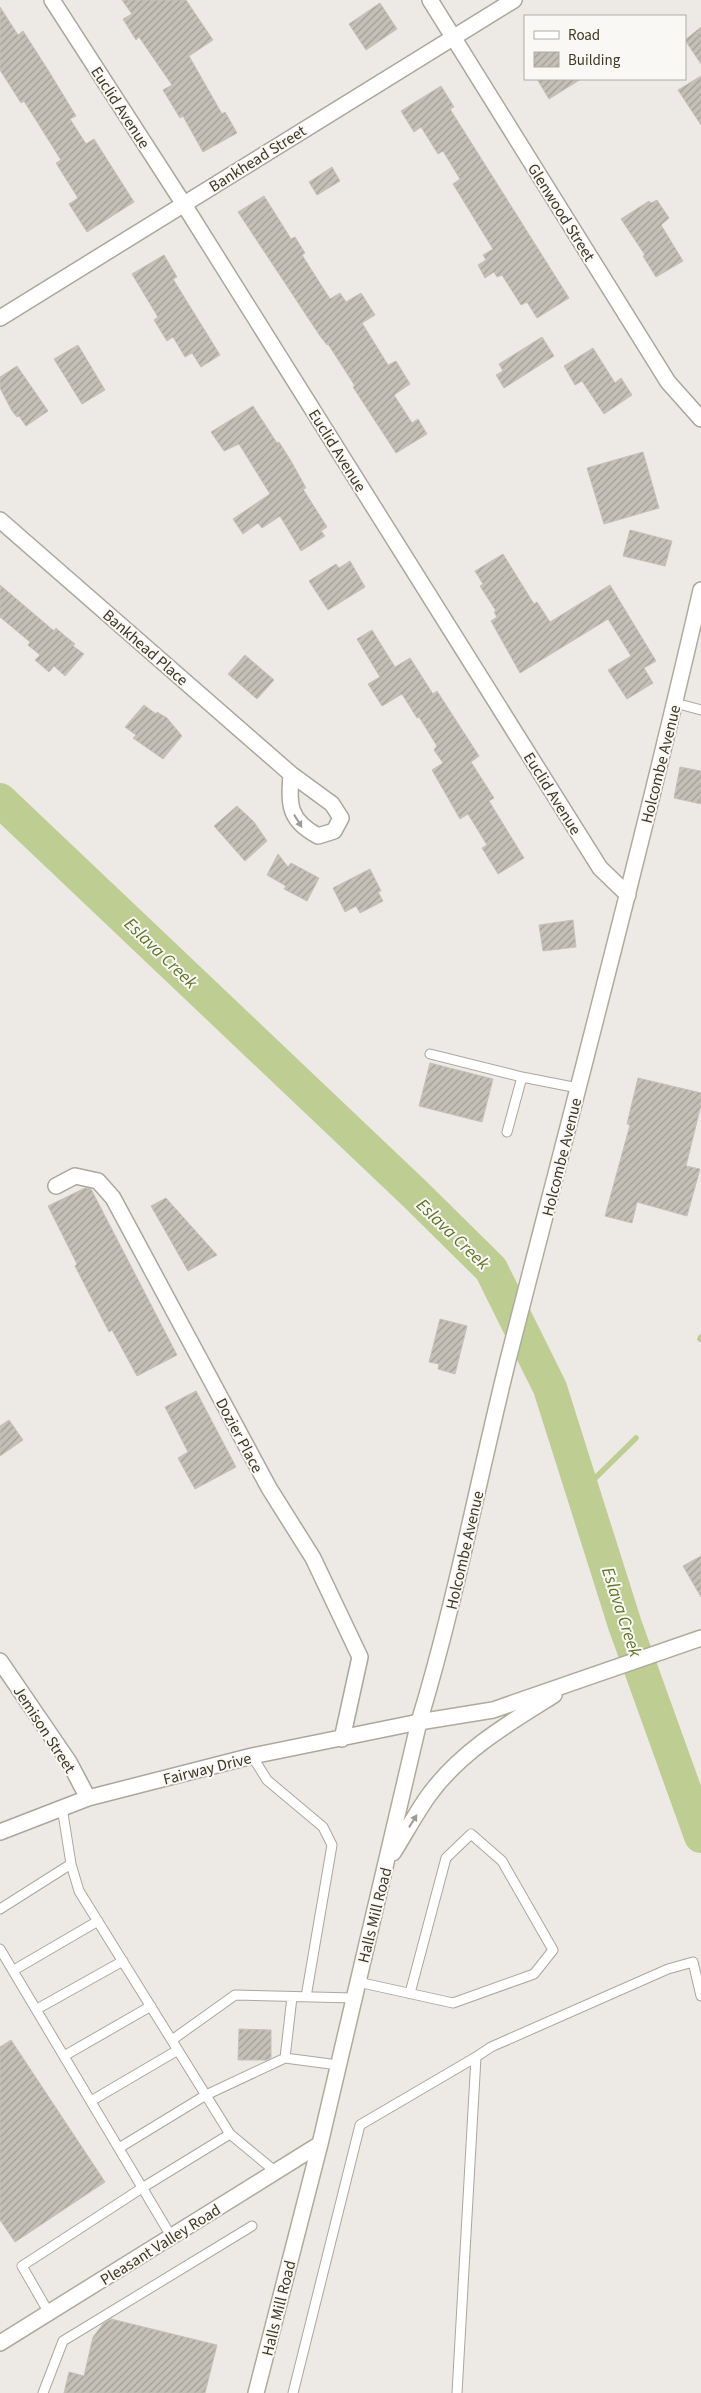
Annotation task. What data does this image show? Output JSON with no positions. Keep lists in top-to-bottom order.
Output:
{
  "streets": {
    "street": [
      "Euclid Avenue",
      "Bankhead Street",
      "Glenwood Street",
      "Bankhead Place",
      "Holcombe Avenue",
      "Dozier Place",
      "Jemison Street",
      "Fairway Drive",
      "Halls Mill Road",
      "Pleasant Valley Road"
    ]
  },
  "crossings": [
    ["Euclid Avenue", "Bankhead Street"],
    ["Euclid Avenue", "Holcombe Avenue"],
    ["Bankhead Street", "Glenwood Street"],
    ["Holcombe Avenue", "Fairway Drive"],
    ["Holcombe Avenue", "Halls Mill Road"],
    ["Dozier Place", "Fairway Drive"],
    ["Jemison Street", "Fairway Drive"],
    ["Fairway Drive", "Halls Mill Road"],
    ["Halls Mill Road", "Pleasant Valley Road"]
  ],
  "water": ["Eslava Creek"],
  "legend": ["Road", "Building"]
}
